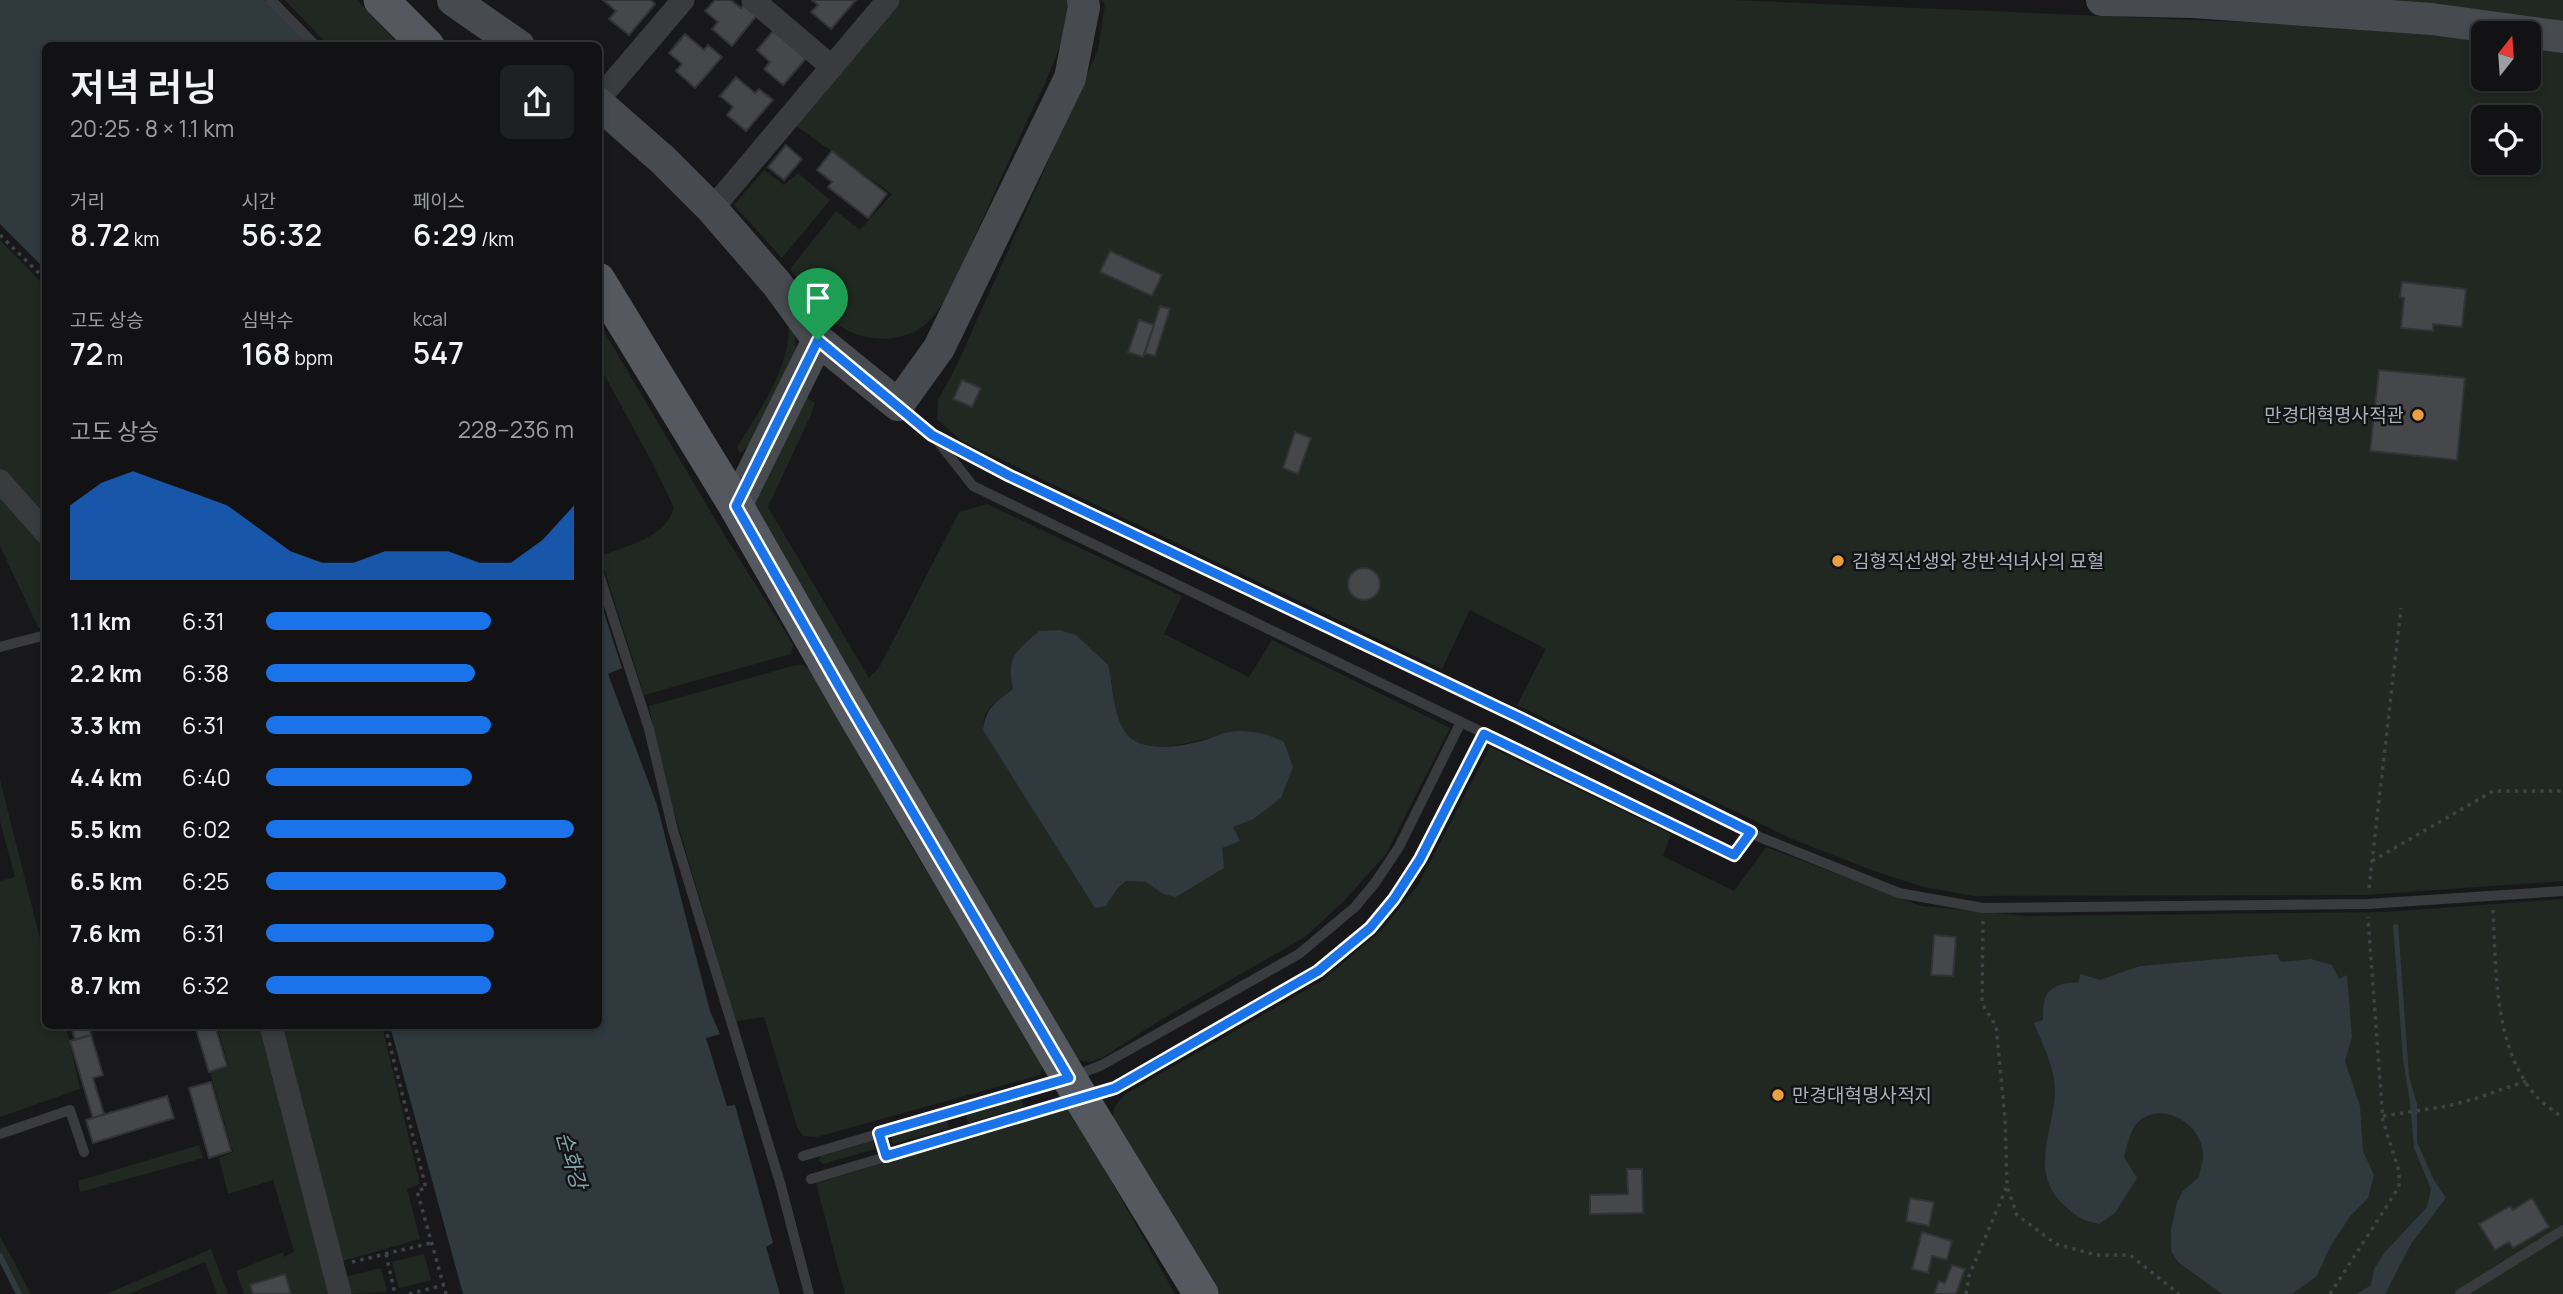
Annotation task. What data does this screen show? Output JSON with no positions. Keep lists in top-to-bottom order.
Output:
{
  "water": ["순화강"],
  "places": ["만경대혁명사적관", "김형직선생와 강반석녀사의 묘혈", "만경대혁명사적지"],
  "north": "top",
  "page": {
    "heading": ["저녁 러닝", "20:25 · 8 × 1.1 km"],
    "stats": [
      ["거리", "8.72 km"],
      ["시간", "56:32"],
      ["페이스", "6:29 /km"],
      ["고도 상승", "72 m"],
      ["심박수", "168 bpm"],
      ["kcal", "547"]
    ],
    "chart": ["고도 상승", "228–236 m"],
    "list": [
      {
        "name": "1.1 km",
        "note": "6:31"
      },
      {
        "name": "2.2 km",
        "note": "6:38"
      },
      {
        "name": "3.3 km",
        "note": "6:31"
      },
      {
        "name": "4.4 km",
        "note": "6:40"
      },
      {
        "name": "5.5 km",
        "note": "6:02"
      },
      {
        "name": "6.5 km",
        "note": "6:25"
      },
      {
        "name": "7.6 km",
        "note": "6:31"
      },
      {
        "name": "8.7 km",
        "note": "6:32"
      }
    ]
  }
}
